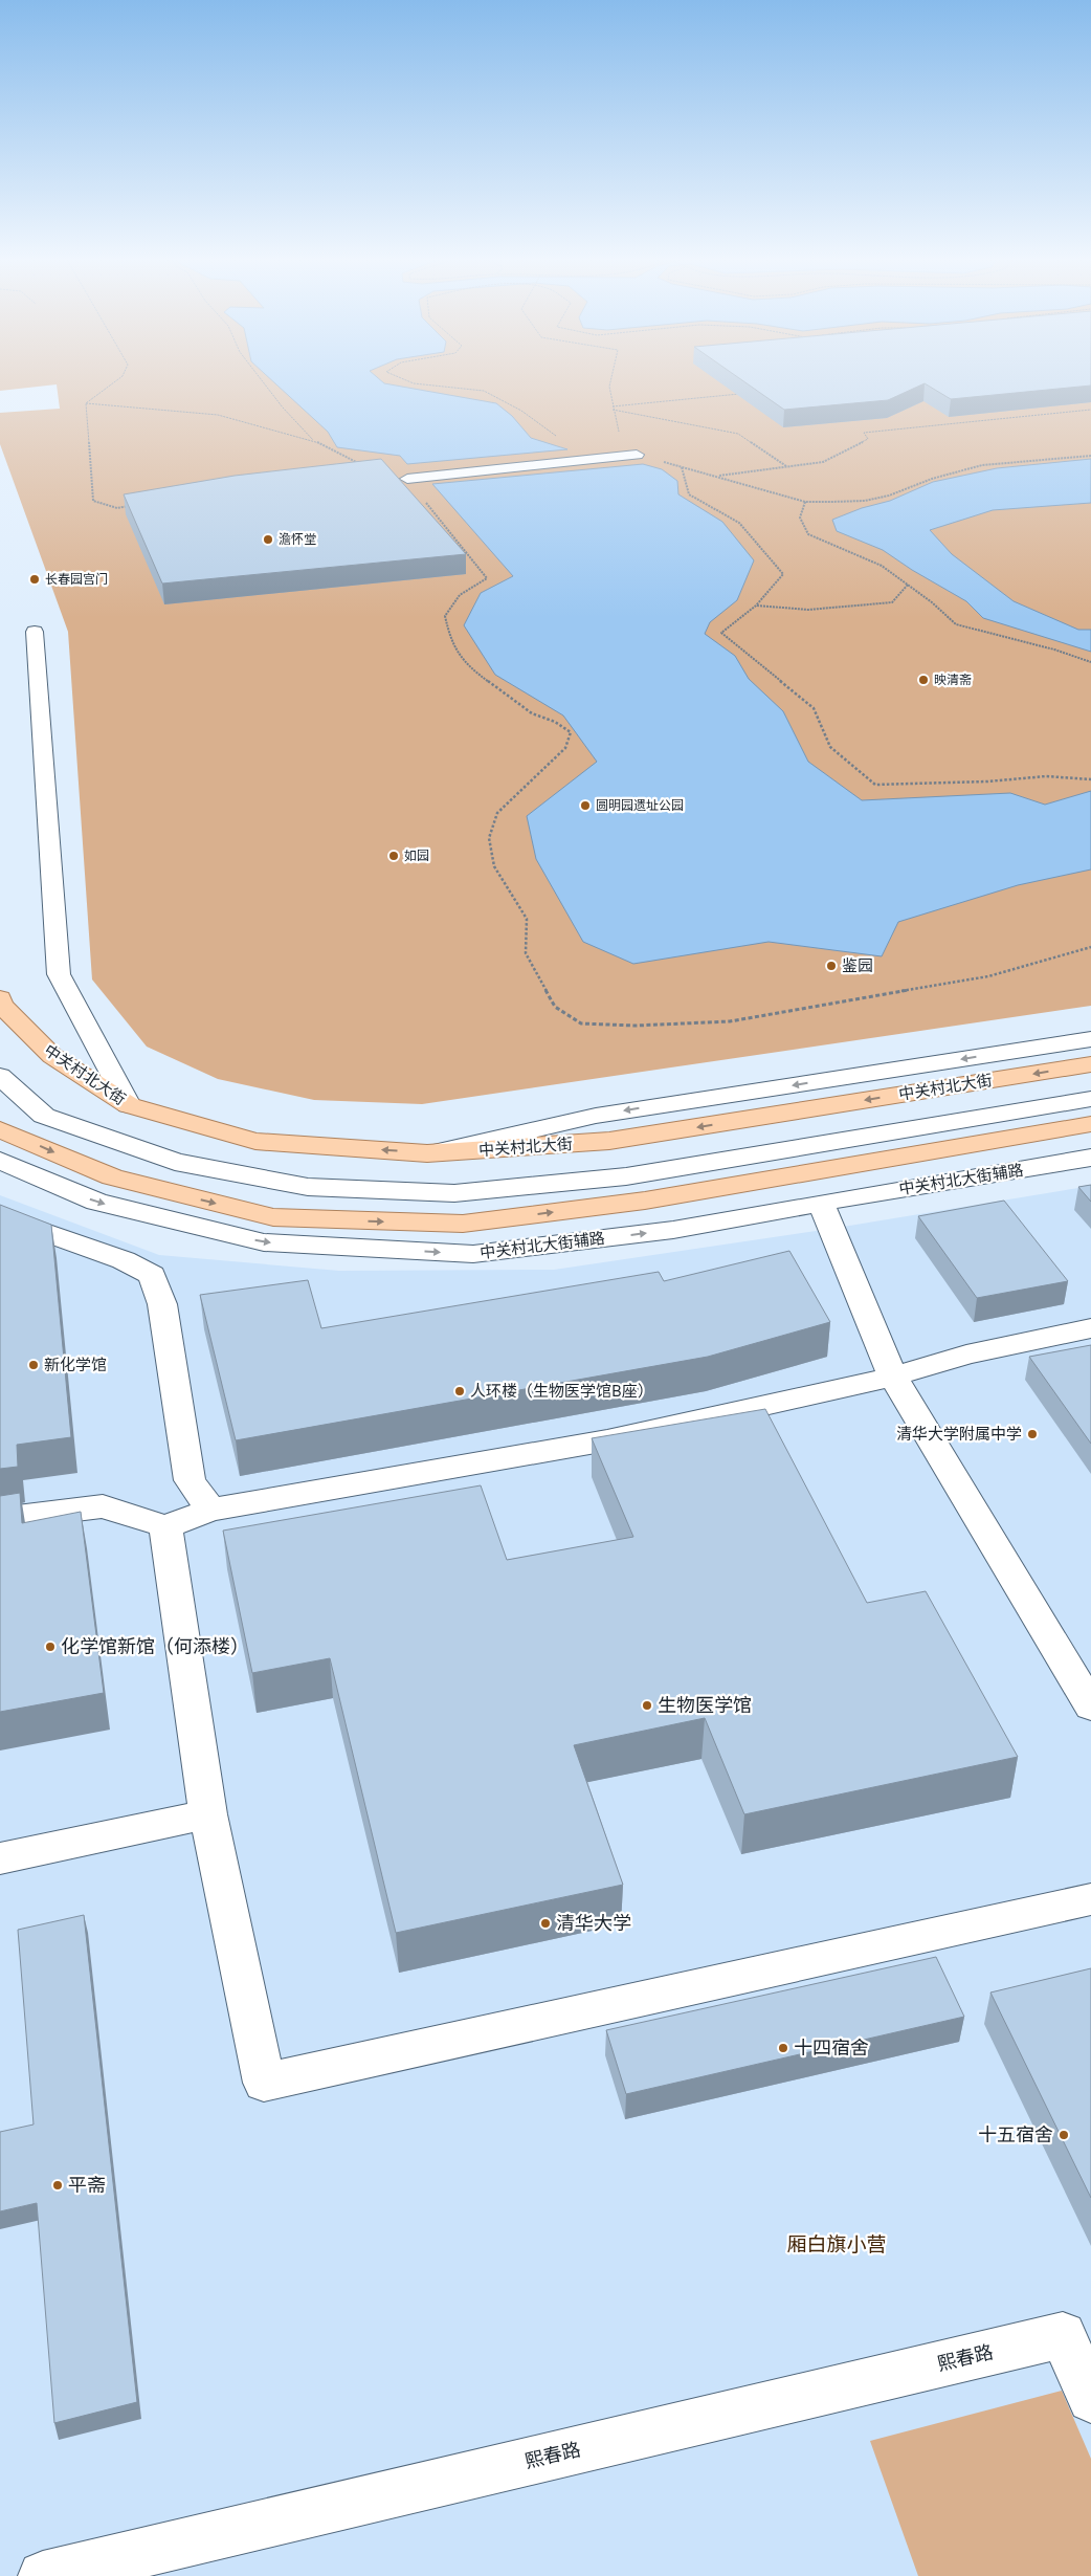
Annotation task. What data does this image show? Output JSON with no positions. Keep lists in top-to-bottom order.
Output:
{
  "streets": {
    "main road": ["中关村北大街"],
    "street": ["中关村北大街辅路", "熙春路"]
  },
  "districts": ["厢白旗小营"],
  "places": [
    "澹怀堂",
    "长春园宫门",
    "映清斋",
    "圆明园遗址公园",
    "如园",
    "鉴园",
    "新化学馆",
    "人环楼（生物医学馆B座）",
    "清华大学附属中学",
    "化学馆新馆（何添楼）",
    "生物医学馆",
    "清华大学",
    "十四宿舍",
    "十五宿舍",
    "平斋"
  ]
}
